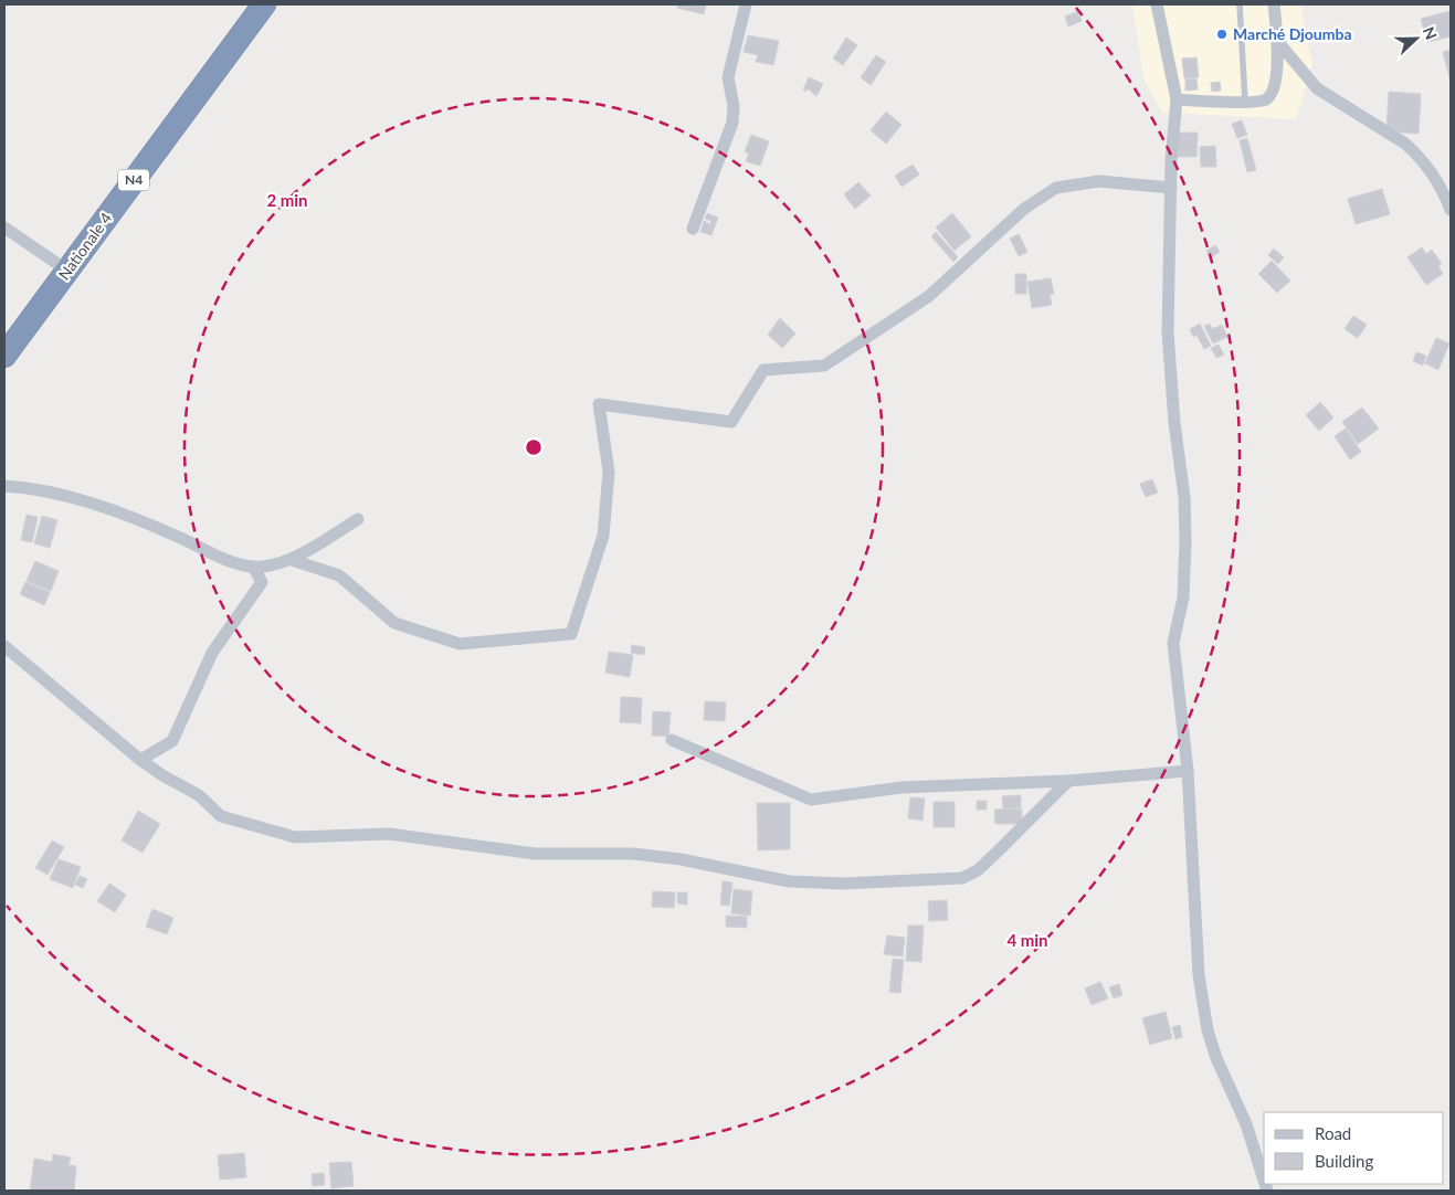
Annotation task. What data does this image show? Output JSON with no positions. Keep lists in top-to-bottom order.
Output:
{
  "streets": {
    "highway": ["N4", "Nationale 4"]
  },
  "places": ["Marché Djoumba"],
  "legend": ["Road", "Building"],
  "north": "right",
  "rings": ["2 min", "4 min"]
}
